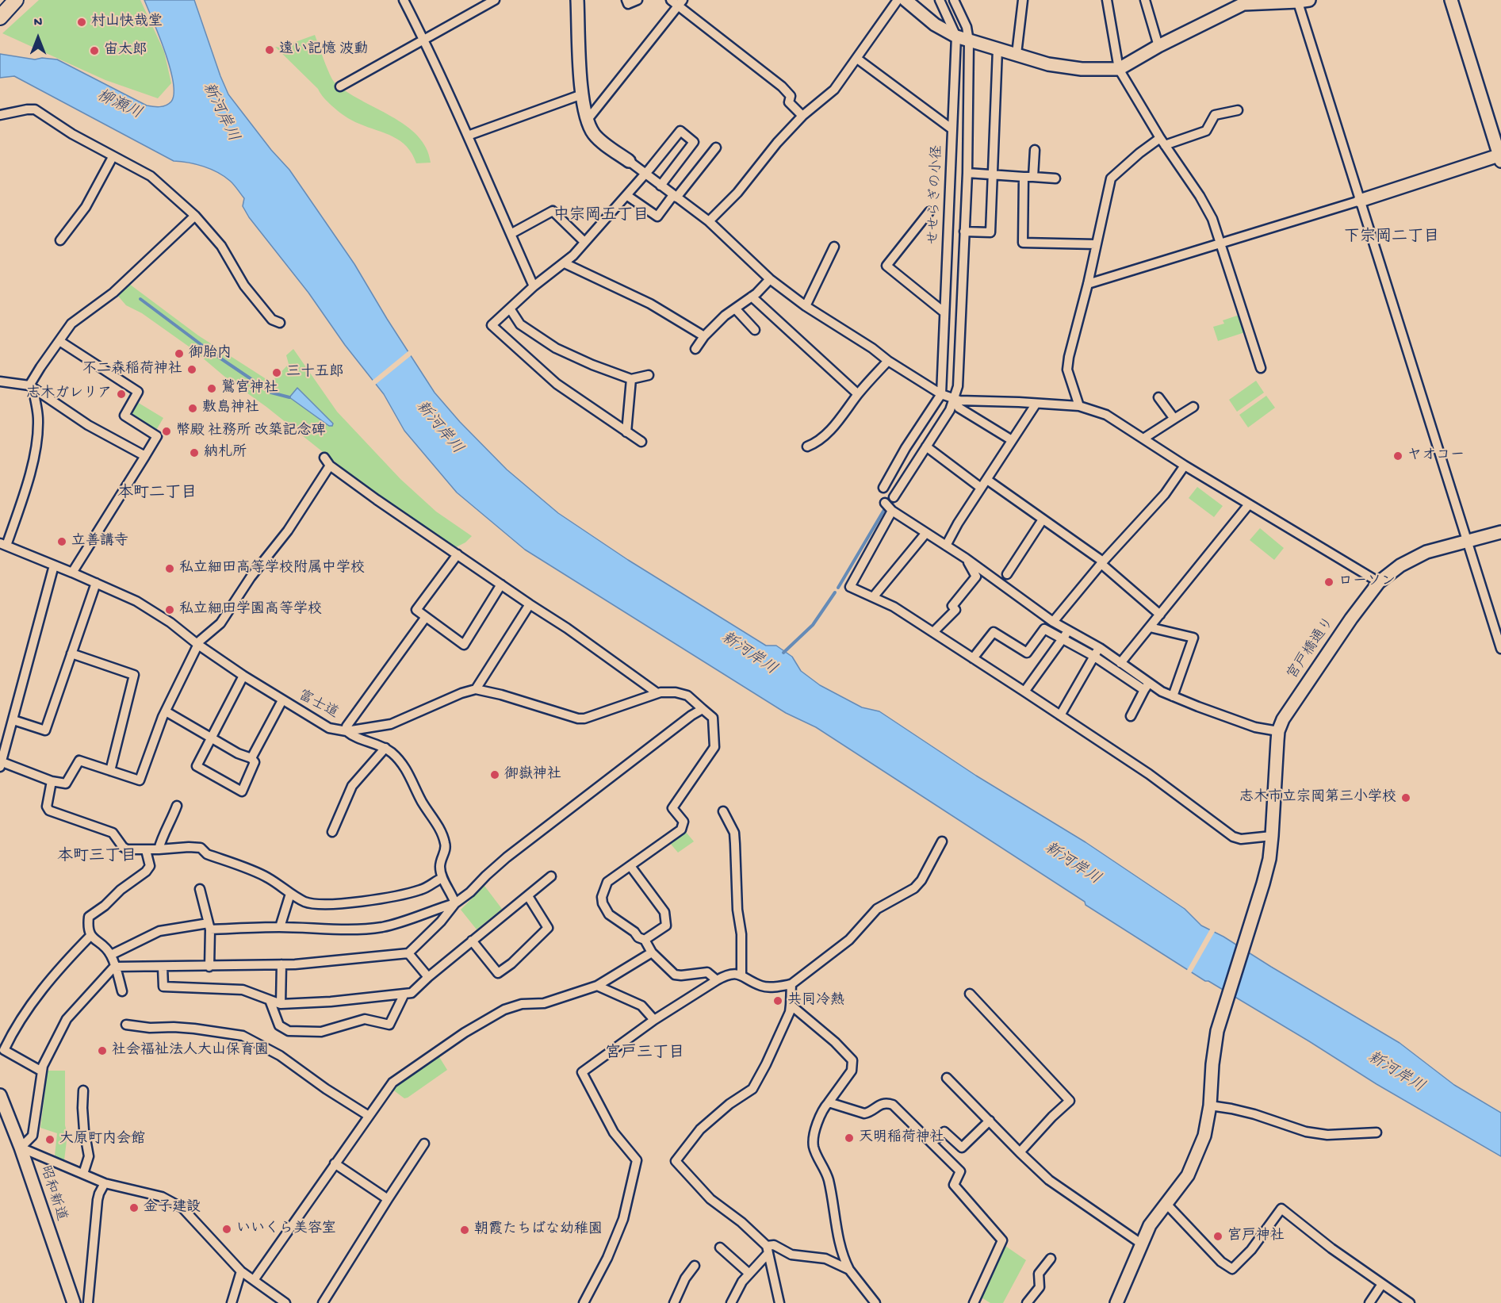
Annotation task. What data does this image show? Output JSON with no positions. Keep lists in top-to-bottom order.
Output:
{
  "streets": {
    "street": [
      "せせらぎの小径",
      "宮戸橋通り",
      "富士道",
      "昭和新道"
    ]
  },
  "districts": [
    "中宗岡五丁目",
    "下宗岡二丁目",
    "本町二丁目",
    "本町三丁目",
    "宮戸三丁目"
  ],
  "water": ["柳瀬川", "新河岸川"],
  "places": [
    "村山快哉堂",
    "遠い記憶 波動",
    "宙太郎",
    "御胎内",
    "不二森稲荷神社",
    "三十五郎",
    "鷲宮神社",
    "志木ガレリア",
    "敷島神社",
    "幣殿 社務所 改築記念碑",
    "納札所",
    "ヤオコー",
    "立善講寺",
    "私立細田高等学校附属中学校",
    "ローソン",
    "私立細田学園高等学校",
    "御嶽神社",
    "志木市立宗岡第三小学校",
    "共同冷熱",
    "社会福祉法人大山保育園",
    "天明稲荷神社",
    "大原町内会館",
    "金子建設",
    "いいくら美容室",
    "朝霞たちばな幼稚園",
    "宮戸神社"
  ],
  "north": "top"
}
